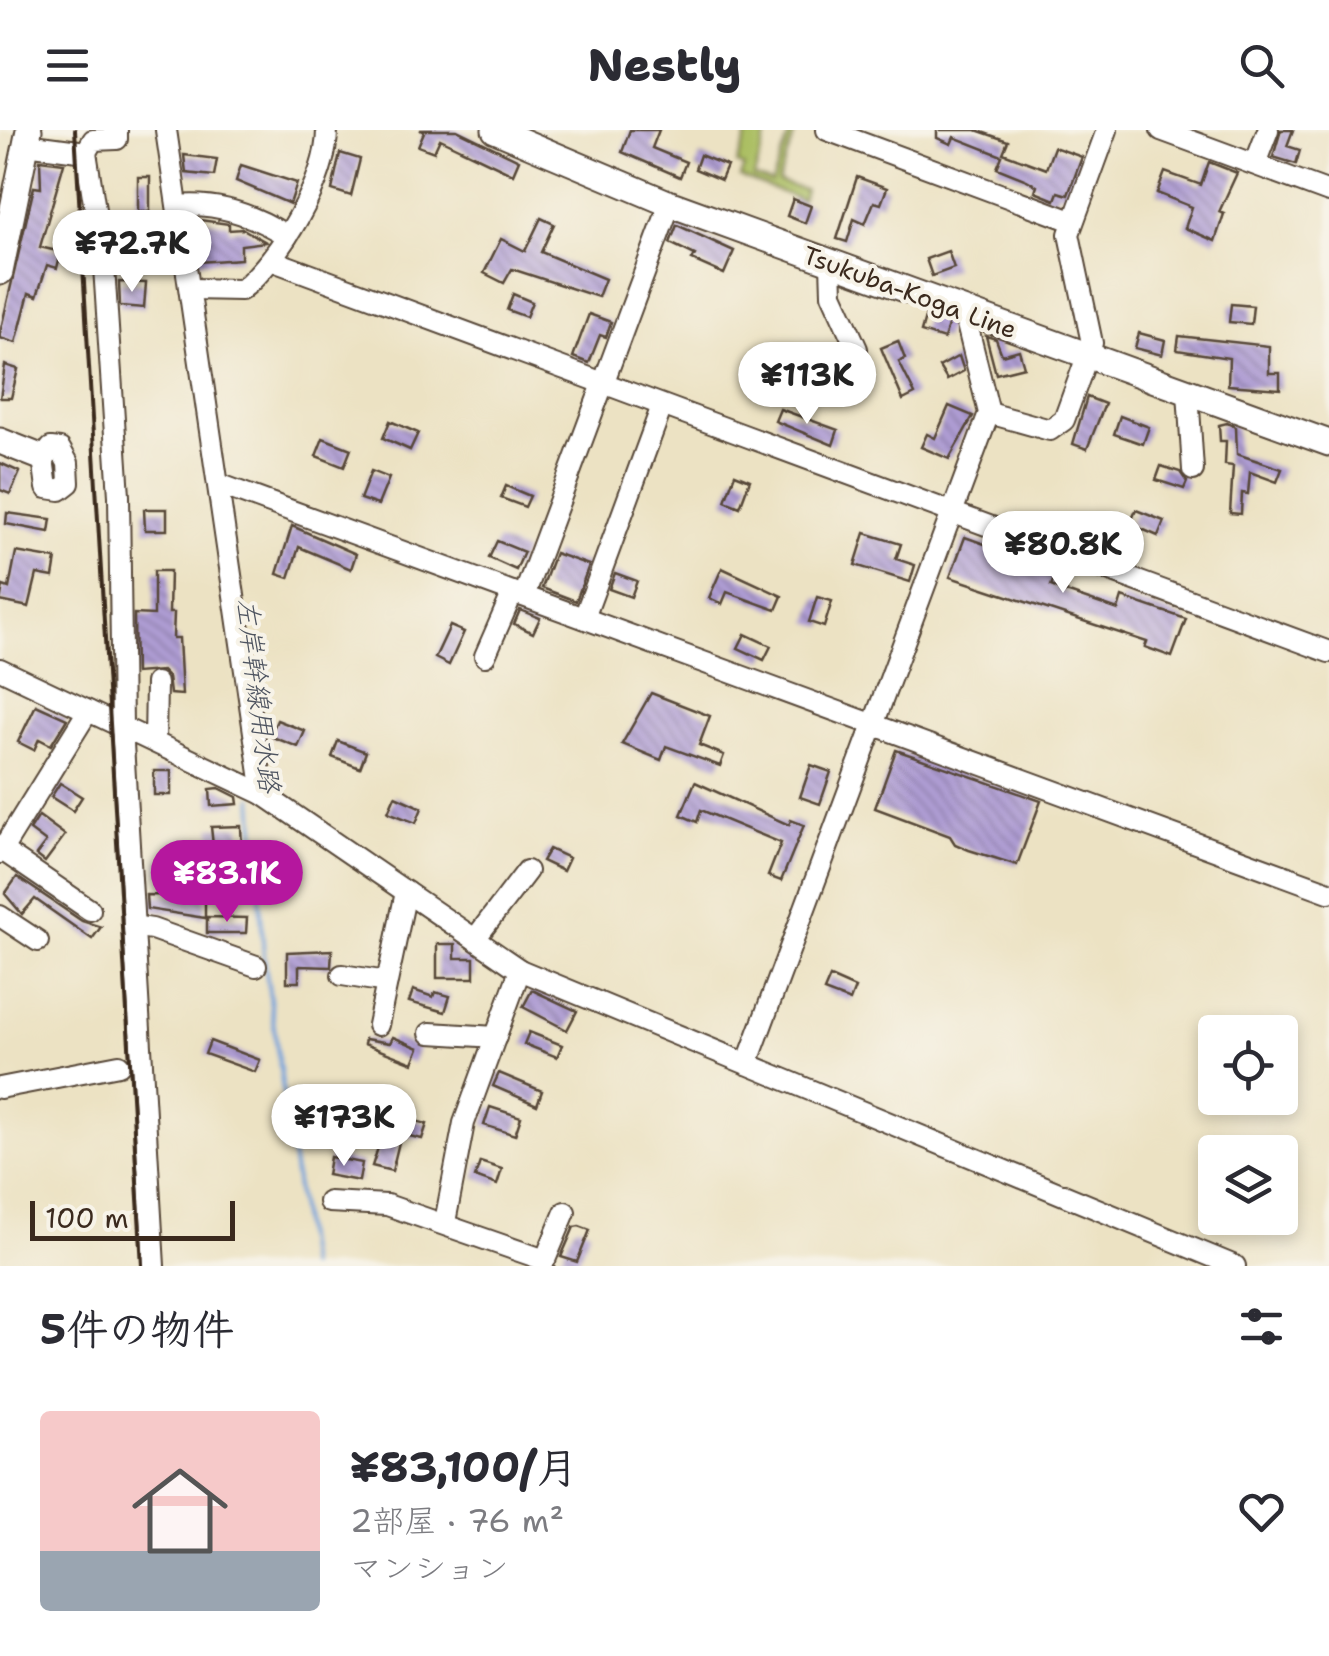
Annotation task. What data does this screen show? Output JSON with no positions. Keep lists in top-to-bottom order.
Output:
{
  "streets": {
    "main road": ["Tsukuba-Koga Line"]
  },
  "water": ["左岸幹線用水路"],
  "scale_bar": "100 m",
  "page": {
    "header": "Nestly",
    "price": [
      "¥72.7K",
      "¥113K",
      "¥80.8K",
      "¥83.1K",
      "¥173K"
    ],
    "scale": "100 m",
    "heading": "5件の物件",
    "list": [
      {
        "name": "¥83,100/月",
        "note": "2部屋 · 76 m² · マンション"
      }
    ]
  }
}
